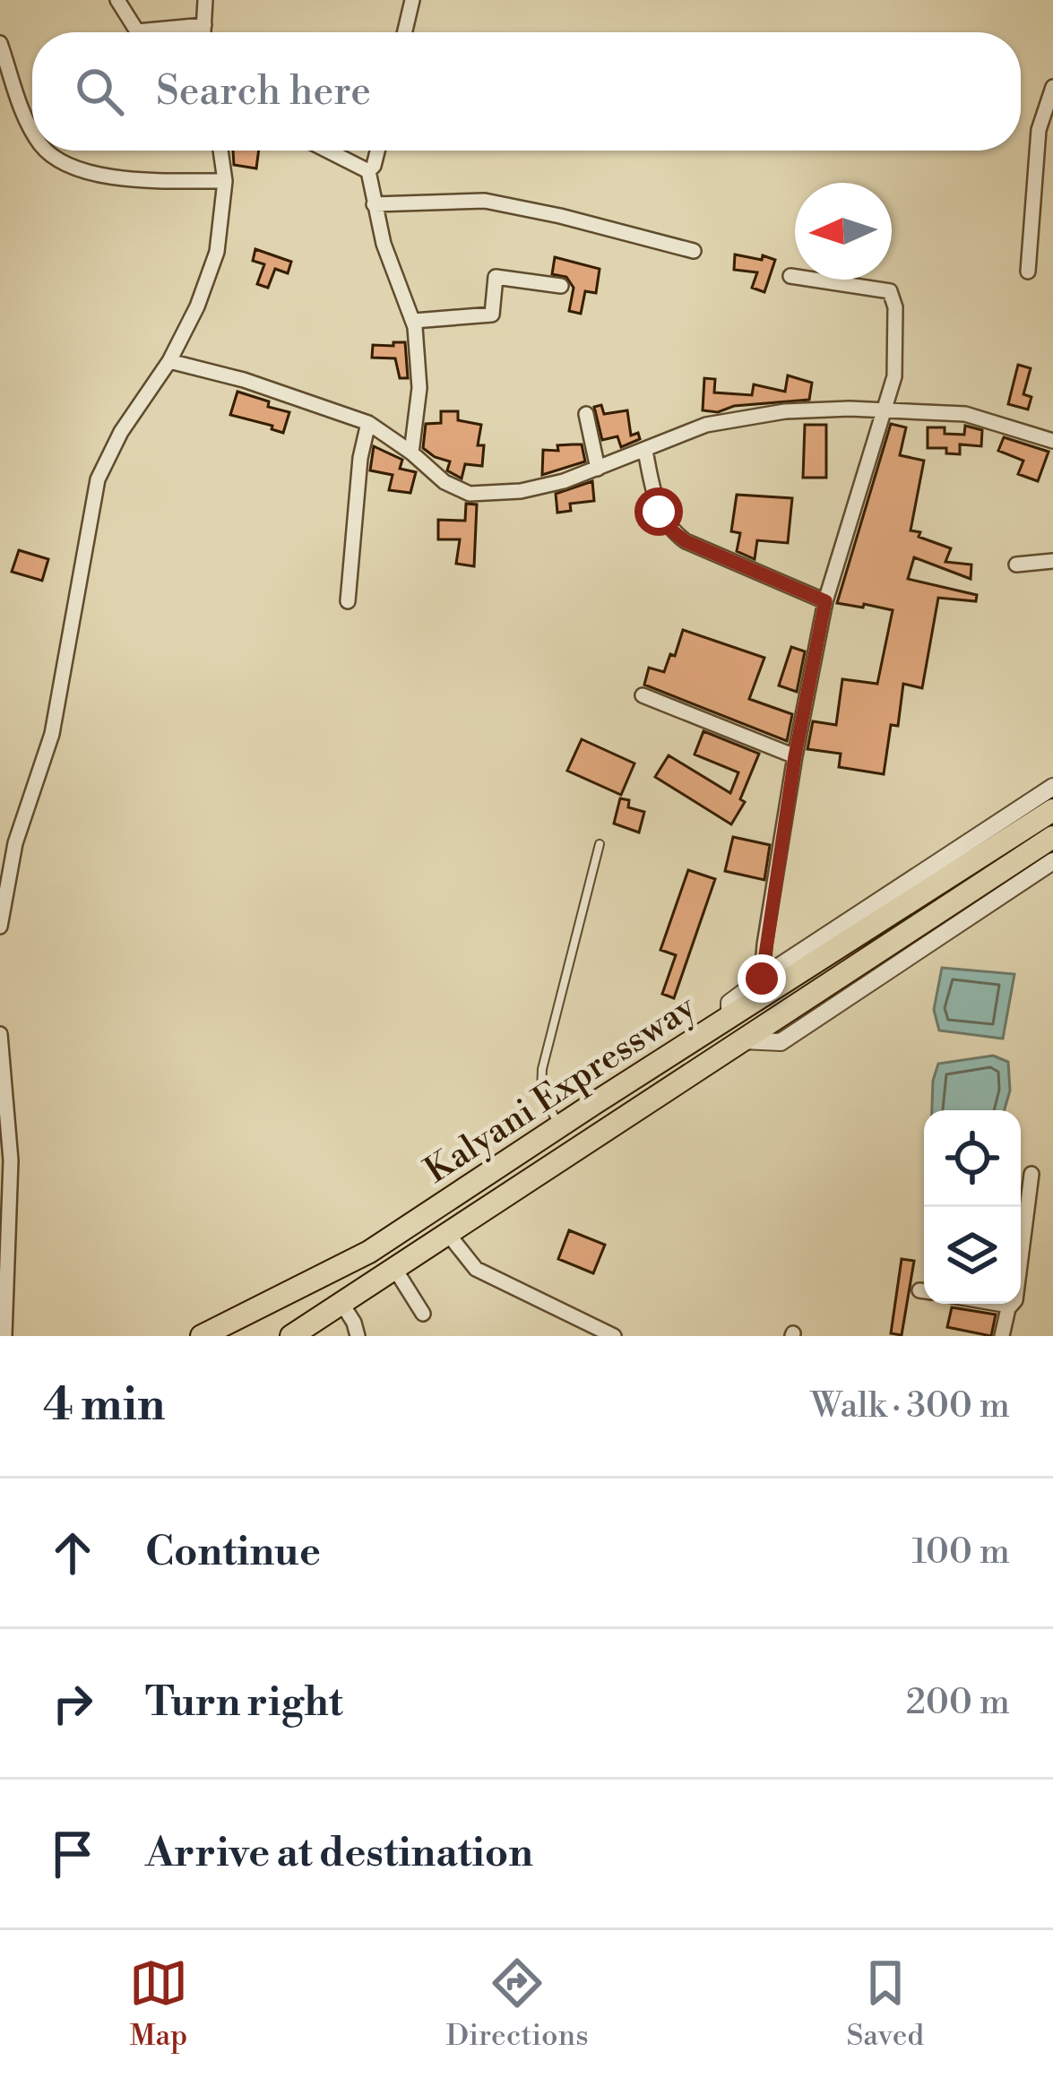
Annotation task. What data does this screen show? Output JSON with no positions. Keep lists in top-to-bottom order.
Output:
{
  "streets": {
    "highway": ["Kalyani Expressway"]
  },
  "north": "left",
  "page": {
    "search": "Search here",
    "heading": ["4 min", "Walk · 300 m"],
    "list": [
      ["Continue", "100 m"],
      ["Turn right", "200 m"],
      "Arrive at destination"
    ],
    "nav": ["Map", "Directions", "Saved"]
  }
}
